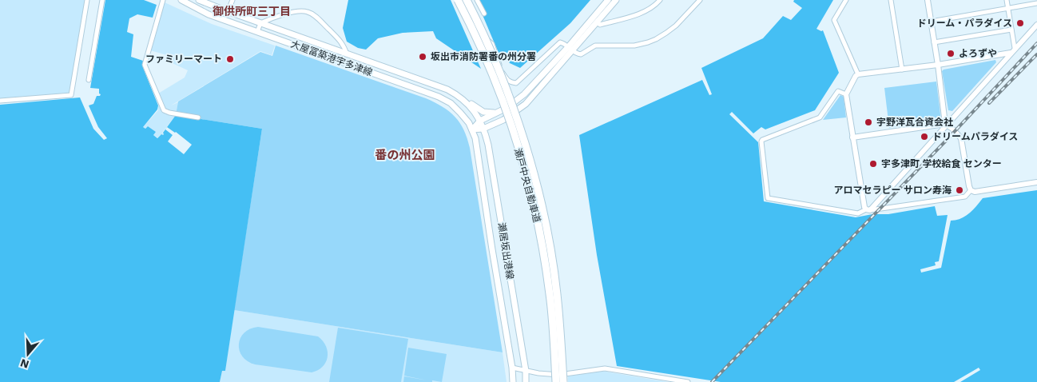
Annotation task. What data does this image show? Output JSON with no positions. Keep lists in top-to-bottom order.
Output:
{
  "streets": {
    "highway": ["瀬戸中央自動車道"],
    "main road": ["大屋冨築港宇多津線", "瀬居坂出港線"]
  },
  "crossings": [
    ["大屋冨築港宇多津線", "瀬居坂出港線"]
  ],
  "districts": ["御供所町三丁目", "番の州公園"],
  "places": [
    "ドリーム・パラダイス",
    "よろずや",
    "坂出市消防署番の州分署",
    "ファミリーマート",
    "宇野洋瓦合資会社",
    "ドリームパラダイス",
    "宇多津町 学校給食 センター",
    "アロマセラピー サロン寿海"
  ],
  "north": "bottom"
}
